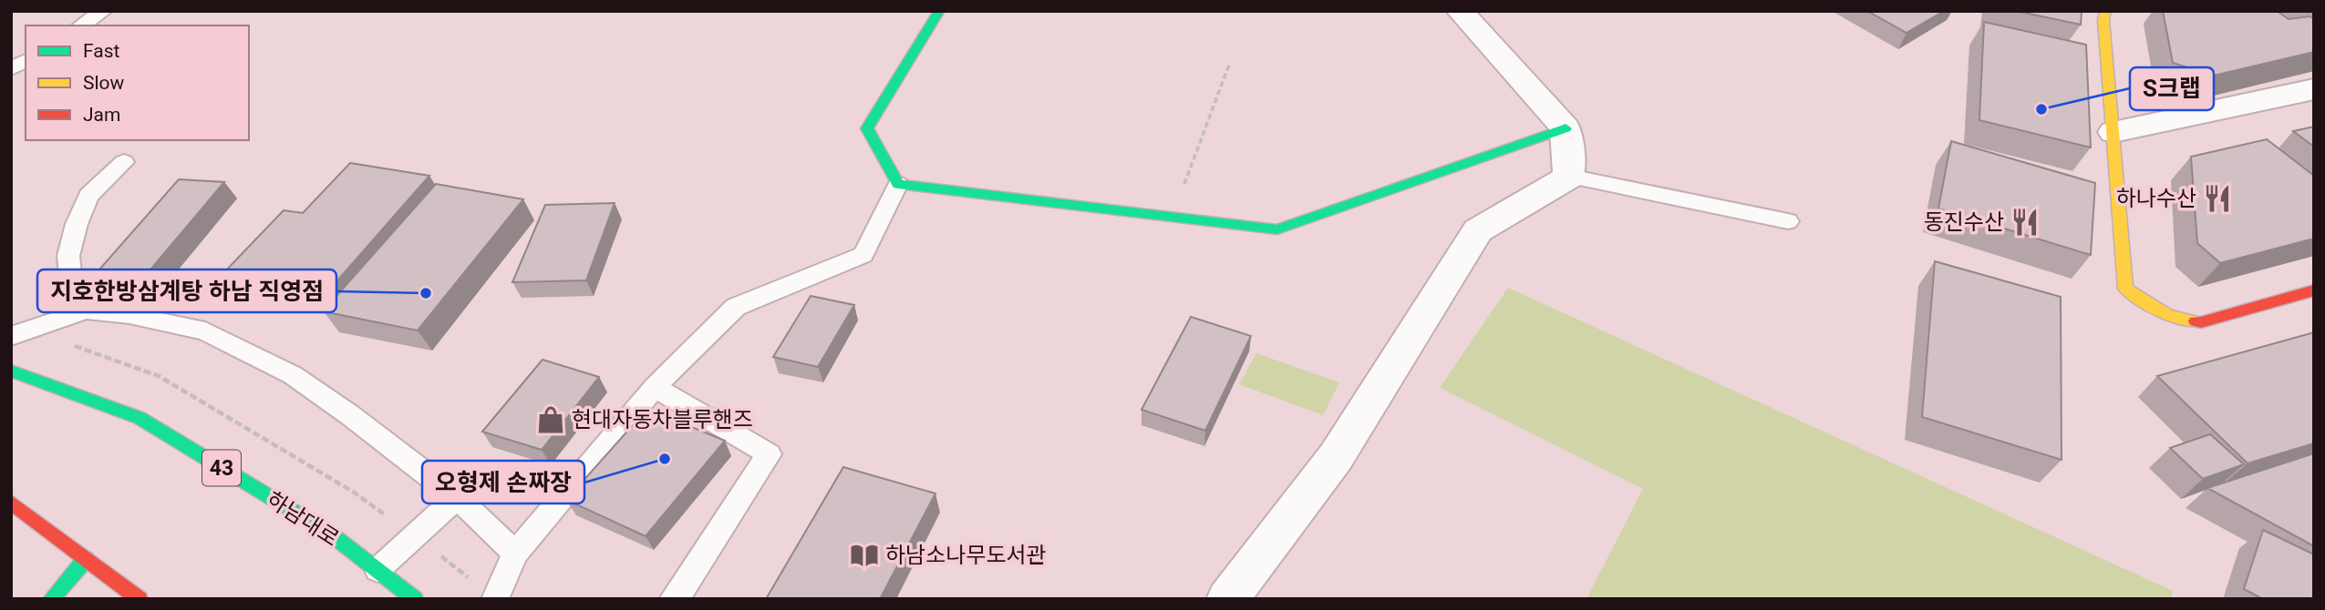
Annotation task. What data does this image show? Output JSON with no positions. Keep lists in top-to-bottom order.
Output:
{
  "streets": {
    "street": ["43", "하남대로"]
  },
  "places": {
    "other": ["S크랩", "지호한방삼계탕 하남 직영점", "오형제 손짜장"],
    "restaurant": ["하나수산", "동진수산"],
    "shop": ["현대자동차블루핸즈"],
    "library": ["하남소나무도서관"]
  },
  "legend": ["Fast", "Slow", "Jam"]
}
